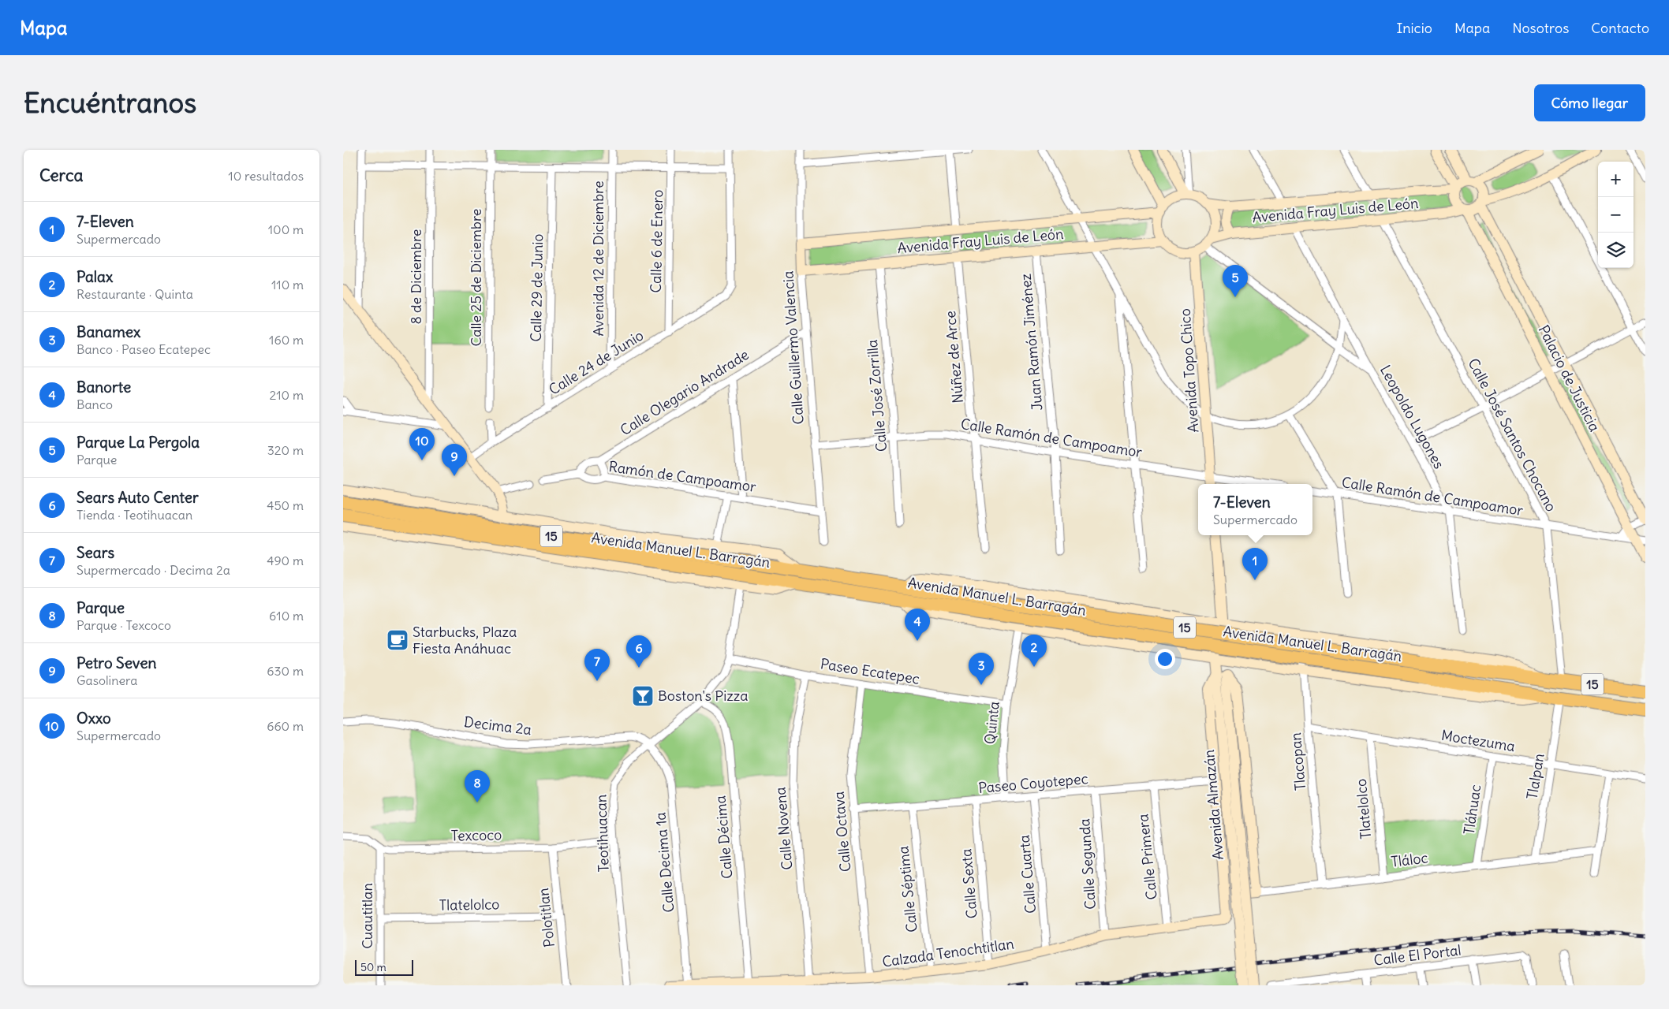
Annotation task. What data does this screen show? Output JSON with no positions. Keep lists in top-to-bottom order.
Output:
{
  "streets": {
    "highway": ["15", "Avenida Manuel L. Barragán"],
    "street": [
      "Avenida Fray Luis de León",
      "Calle 6 de Enero",
      "Avenida 12 de Diciembre",
      "8 de Diciembre",
      "Calle 25 de Diciembre",
      "Calle 29 de Junio",
      "Juan Ramón Jiménez",
      "Calle Guillermo Valencia",
      "Núñez de Arce",
      "Calle 24 de Junio",
      "Avenida Topo Chico",
      "Palacio de Justicia",
      "Calle Olegario Andrade",
      "Calle José Zorrilla",
      "Leopoldo Lugones",
      "Calle José Santos Chocano",
      "Calle Ramón de Campoamor",
      "Ramón de Campoamor",
      "Paseo Ecatepec",
      "Quinta",
      "Decima 2a",
      "Moctezuma",
      "Tlacopan",
      "Tlalpan",
      "Paseo Coyotepec",
      "Avenida Almazán",
      "Tlatelolco",
      "Tláhuac",
      "Calle Novena",
      "Calle Octava",
      "Teotihuacan",
      "Texcoco",
      "Calle Décima",
      "Calle Primera",
      "Tláloc",
      "Calle Decima 1a",
      "Calle Segunda",
      "Calle Cuarta",
      "Calle Sexta",
      "Calle Séptima",
      "Cuautitlan",
      "Polotitlan",
      "Calzada Tenochtitlan",
      "Calle El Portal"
    ]
  },
  "crossings": [
    ["Avenida Fray Luis de León", "Juan Ramón Jiménez"],
    ["Avenida Fray Luis de León", "Calle Guillermo Valencia"],
    ["Avenida Fray Luis de León", "Núñez de Arce"],
    ["Avenida Fray Luis de León", "Avenida Topo Chico"],
    ["Avenida Fray Luis de León", "Palacio de Justicia"],
    ["Avenida Fray Luis de León", "Calle José Zorrilla"],
    ["Avenida Fray Luis de León", "Leopoldo Lugones"],
    ["Avenida Fray Luis de León", "Calle José Santos Chocano"],
    ["Calle 6 de Enero", "Calle 24 de Junio"],
    ["Avenida 12 de Diciembre", "Calle 24 de Junio"],
    ["Calle 29 de Junio", "Calle 24 de Junio"],
    ["Juan Ramón Jiménez", "Calle Ramón de Campoamor"],
    ["Calle Guillermo Valencia", "Calle Olegario Andrade"],
    ["Calle Guillermo Valencia", "Calle Ramón de Campoamor"],
    ["Calle Guillermo Valencia", "Ramón de Campoamor"],
    ["Núñez de Arce", "Calle Ramón de Campoamor"],
    ["Avenida Topo Chico", "Calle Ramón de Campoamor"],
    ["Palacio de Justicia", "Calle Ramón de Campoamor"],
    ["Calle Olegario Andrade", "Ramón de Campoamor"],
    ["Calle José Zorrilla", "Calle Ramón de Campoamor"],
    ["Leopoldo Lugones", "Calle Ramón de Campoamor"],
    ["Calle José Santos Chocano", "Calle Ramón de Campoamor"],
    ["Calle José Santos Chocano", "Avenida Manuel L. Barragán"],
    ["Avenida Manuel L. Barragán", "Tlalpan"],
    ["Paseo Ecatepec", "Quinta"],
    ["Paseo Ecatepec", "Calle Novena"],
    ["Paseo Ecatepec", "Calle Octava"],
    ["Paseo Ecatepec", "Teotihuacan"],
    ["Quinta", "Paseo Coyotepec"],
    ["Decima 2a", "Teotihuacan"],
    ["Decima 2a", "Calle Decima 1a"],
    ["Moctezuma", "Tlacopan"],
    ["Moctezuma", "Tlalpan"],
    ["Moctezuma", "Tlatelolco"],
    ["Moctezuma", "Tláhuac"],
    ["Tlacopan", "Tláloc"],
    ["Tlalpan", "Tláloc"],
    ["Paseo Coyotepec", "Calle Octava"],
    ["Paseo Coyotepec", "Calle Primera"],
    ["Paseo Coyotepec", "Calle Segunda"],
    ["Paseo Coyotepec", "Calle Cuarta"],
    ["Paseo Coyotepec", "Calle Sexta"],
    ["Paseo Coyotepec", "Calle Séptima"],
    ["Tlatelolco", "Tláloc"],
    ["Tlatelolco", "Cuautitlan"],
    ["Tlatelolco", "Polotitlan"],
    ["Tláhuac", "Tláloc"],
    ["Calle Novena", "Calzada Tenochtitlan"],
    ["Calle Octava", "Calzada Tenochtitlan"],
    ["Teotihuacan", "Texcoco"],
    ["Teotihuacan", "Calle Décima"],
    ["Teotihuacan", "Calle Decima 1a"],
    ["Texcoco", "Cuautitlan"],
    ["Texcoco", "Polotitlan"],
    ["Calle Décima", "Calzada Tenochtitlan"],
    ["Calle Primera", "Calzada Tenochtitlan"],
    ["Tláloc", "Calzada Tenochtitlan"],
    ["Calle Decima 1a", "Calzada Tenochtitlan"],
    ["Calle Segunda", "Calzada Tenochtitlan"],
    ["Calle Cuarta", "Calzada Tenochtitlan"],
    ["Calle Sexta", "Calzada Tenochtitlan"],
    ["Calle Séptima", "Calzada Tenochtitlan"]
  ],
  "places": {
    "cafe": ["Starbucks, Plaza Fiesta Anáhuac"],
    "bar": ["Boston's Pizza"]
  },
  "scale_bar": "50 m",
  "page": {
    "header": "Mapa",
    "nav": [
      "Inicio",
      "Mapa",
      "Nosotros",
      "Contacto"
    ],
    "buttons": "Cómo llegar",
    "title": "Encuéntranos",
    "heading": ["Cerca", "10 resultados"],
    "map_buttons": ["+", "−"],
    "list": [
      {
        "mark": "1",
        "name": "7-Eleven",
        "note": "Supermercado",
        "value": "100 m"
      },
      {
        "mark": "2",
        "name": "Palax",
        "note": "Restaurante · Quinta",
        "value": "110 m"
      },
      {
        "mark": "3",
        "name": "Banamex",
        "note": "Banco · Paseo Ecatepec",
        "value": "160 m"
      },
      {
        "mark": "4",
        "name": "Banorte",
        "note": "Banco",
        "value": "210 m"
      },
      {
        "mark": "5",
        "name": "Parque La Pergola",
        "note": "Parque",
        "value": "320 m"
      },
      {
        "mark": "6",
        "name": "Sears Auto Center",
        "note": "Tienda · Teotihuacan",
        "value": "450 m"
      },
      {
        "mark": "7",
        "name": "Sears",
        "note": "Supermercado · Decima 2a",
        "value": "490 m"
      },
      {
        "mark": "8",
        "name": "Parque",
        "note": "Parque · Texcoco",
        "value": "610 m"
      },
      {
        "mark": "9",
        "name": "Petro Seven",
        "note": "Gasolinera",
        "value": "630 m"
      },
      {
        "mark": "10",
        "name": "Oxxo",
        "note": "Supermercado",
        "value": "660 m"
      }
    ],
    "pins": [
      "5",
      "10",
      "9",
      "1",
      "4",
      "2",
      "6",
      "7",
      "3",
      "8"
    ],
    "popup": ["7-Eleven", "Supermercado"],
    "scale": "50 m"
  }
}
